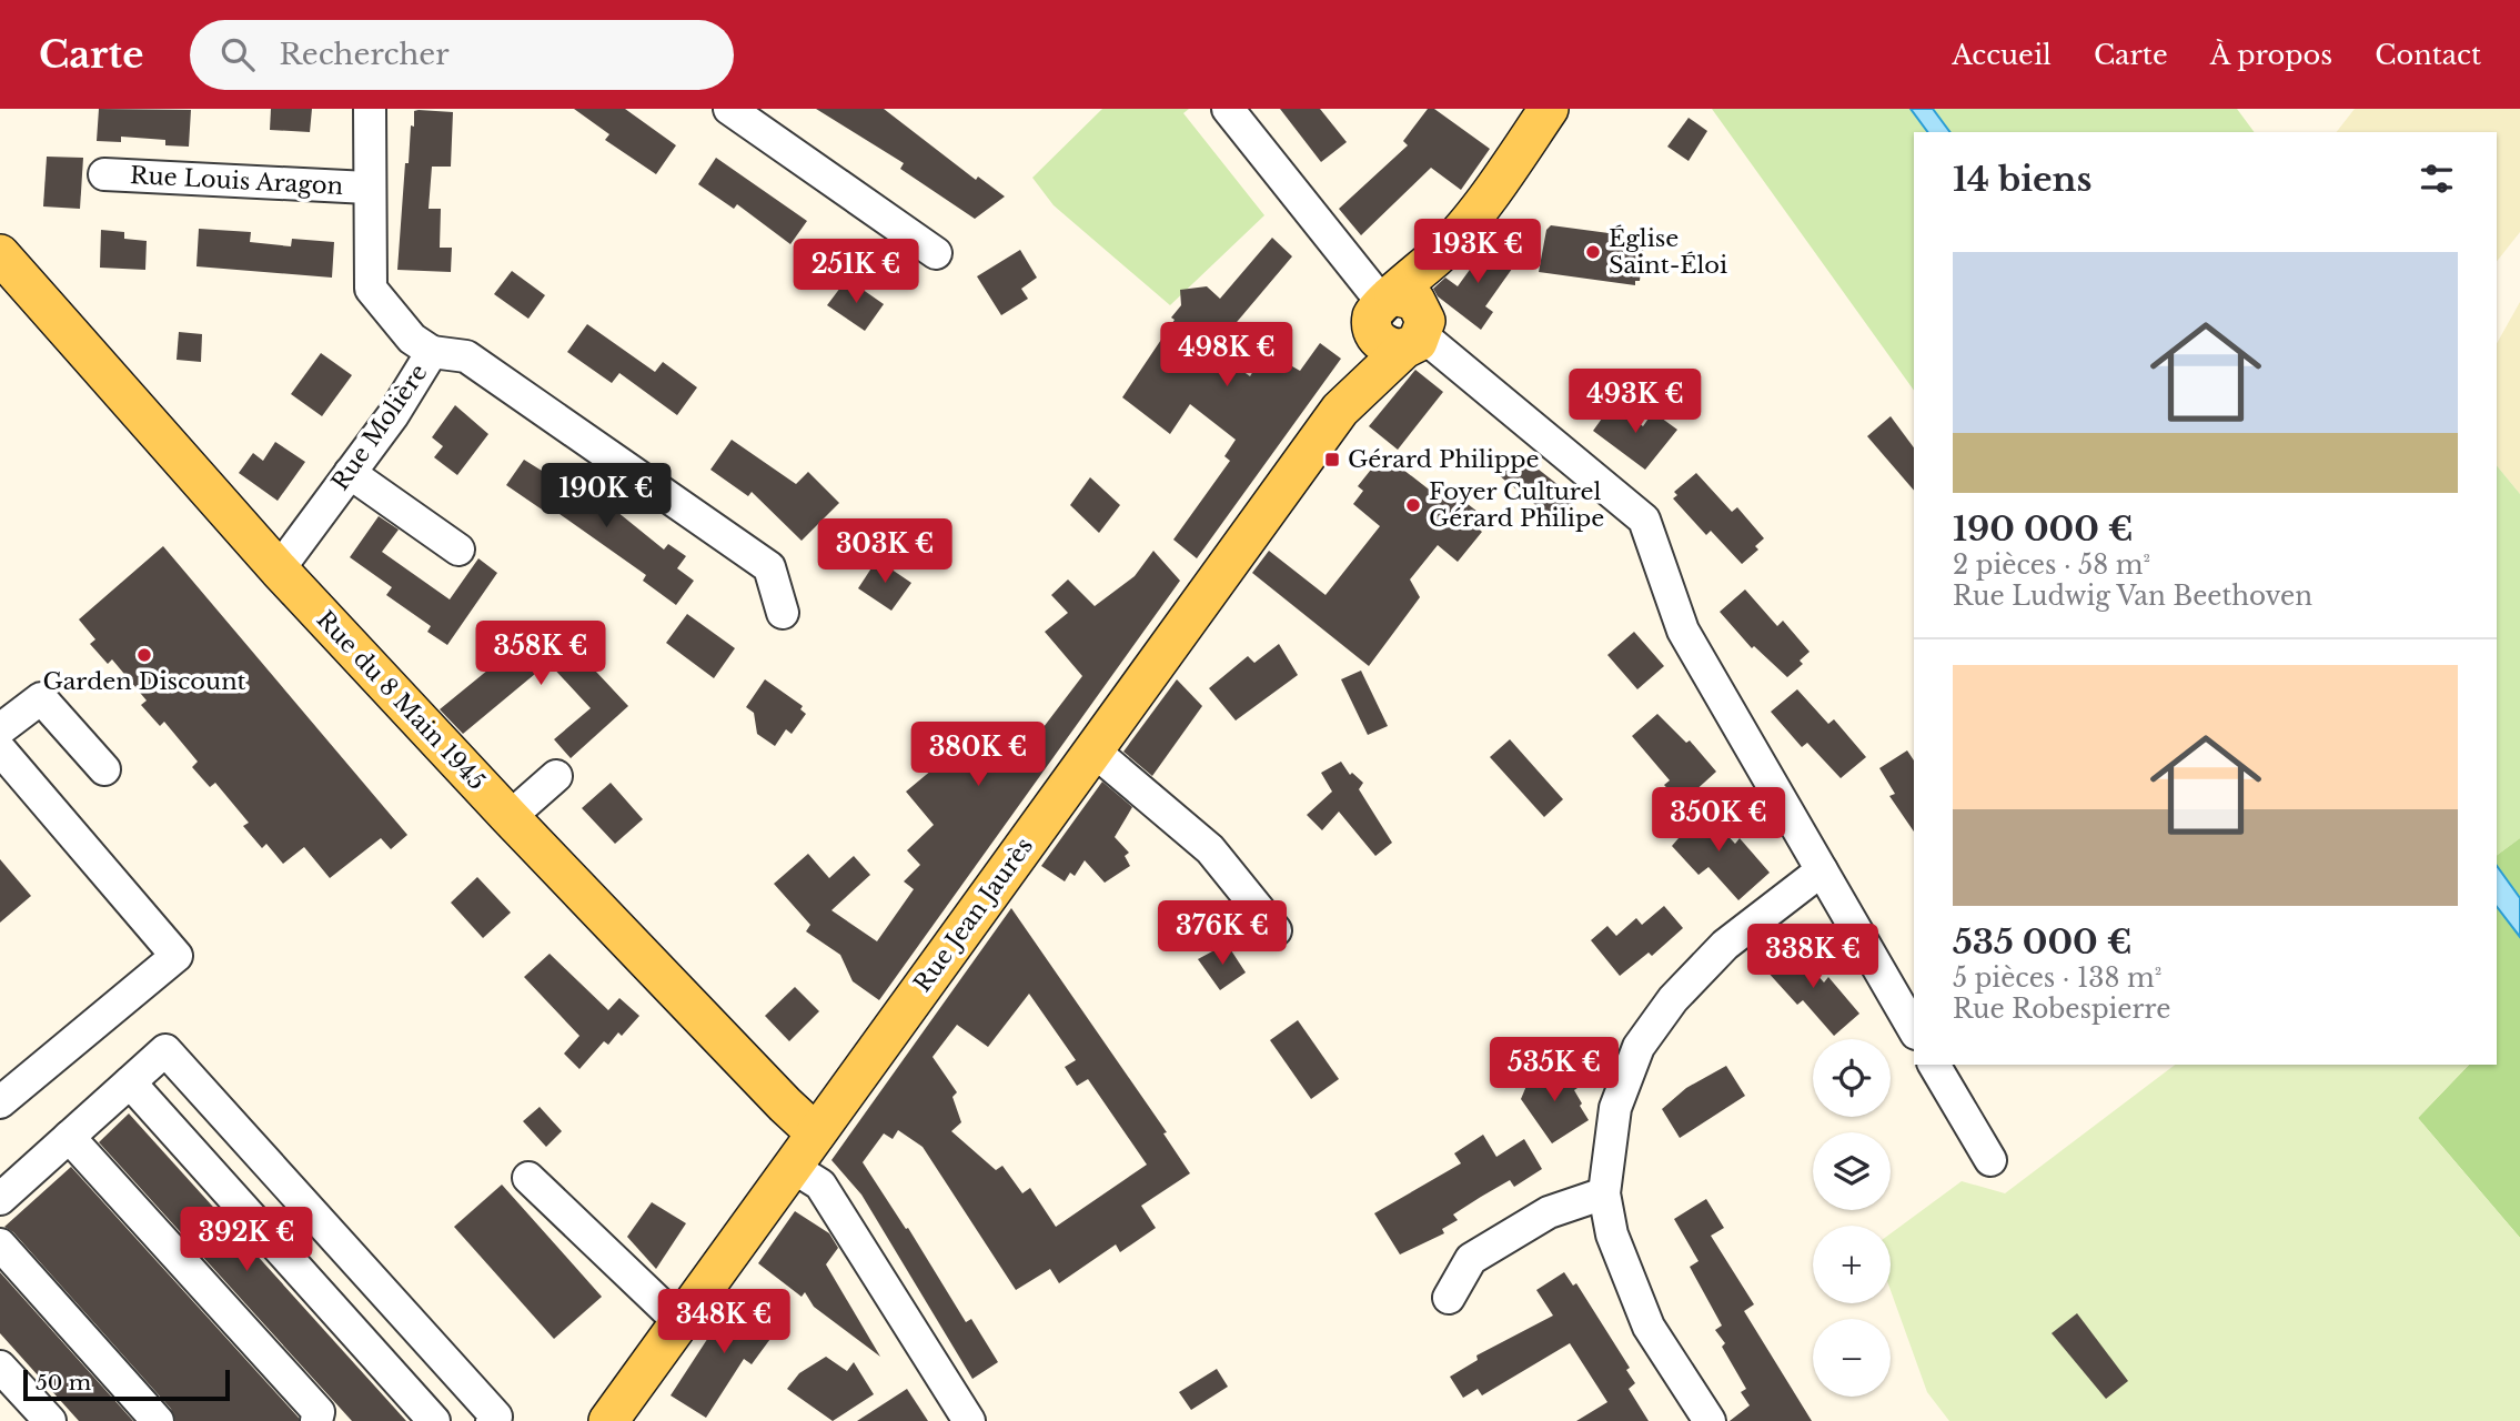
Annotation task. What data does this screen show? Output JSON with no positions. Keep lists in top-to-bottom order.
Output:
{
  "streets": {
    "main road": ["Rue du 8 Main 1945", "Rue Jean Jaurès"],
    "street": ["Rue Louis Aragon", "Rue Molière"]
  },
  "crossings": [
    ["Rue Louis Aragon", "Rue Molière"],
    ["Rue Molière", "Rue du 8 Main 1945"],
    ["Rue du 8 Main 1945", "Rue Jean Jaurès"]
  ],
  "places": {
    "other": ["Église Saint-Éloi", "Foyer Culturel Gérard Philipe", "Garden Discount"],
    "transit": ["Gérard Philippe"]
  },
  "scale_bar": "50 m",
  "page": {
    "header": "Carte",
    "search": "Rechercher",
    "nav": [
      "Accueil",
      "Carte",
      "À propos",
      "Contact"
    ],
    "heading": "14 biens",
    "price": [
      "193K €",
      "251K €",
      "498K €",
      "493K €",
      "190K €",
      "303K €",
      "358K €",
      "380K €",
      "350K €",
      "376K €",
      "338K €",
      "535K €",
      "392K €",
      "348K €"
    ],
    "list": [
      {
        "name": "190 000 €",
        "note": "2 pièces · 58 m² · Rue Ludwig Van Beethoven"
      },
      {
        "name": "535 000 €",
        "note": "5 pièces · 138 m² · Rue Robespierre"
      }
    ],
    "map_buttons": ["+", "−"],
    "scale": "50 m"
  }
}
